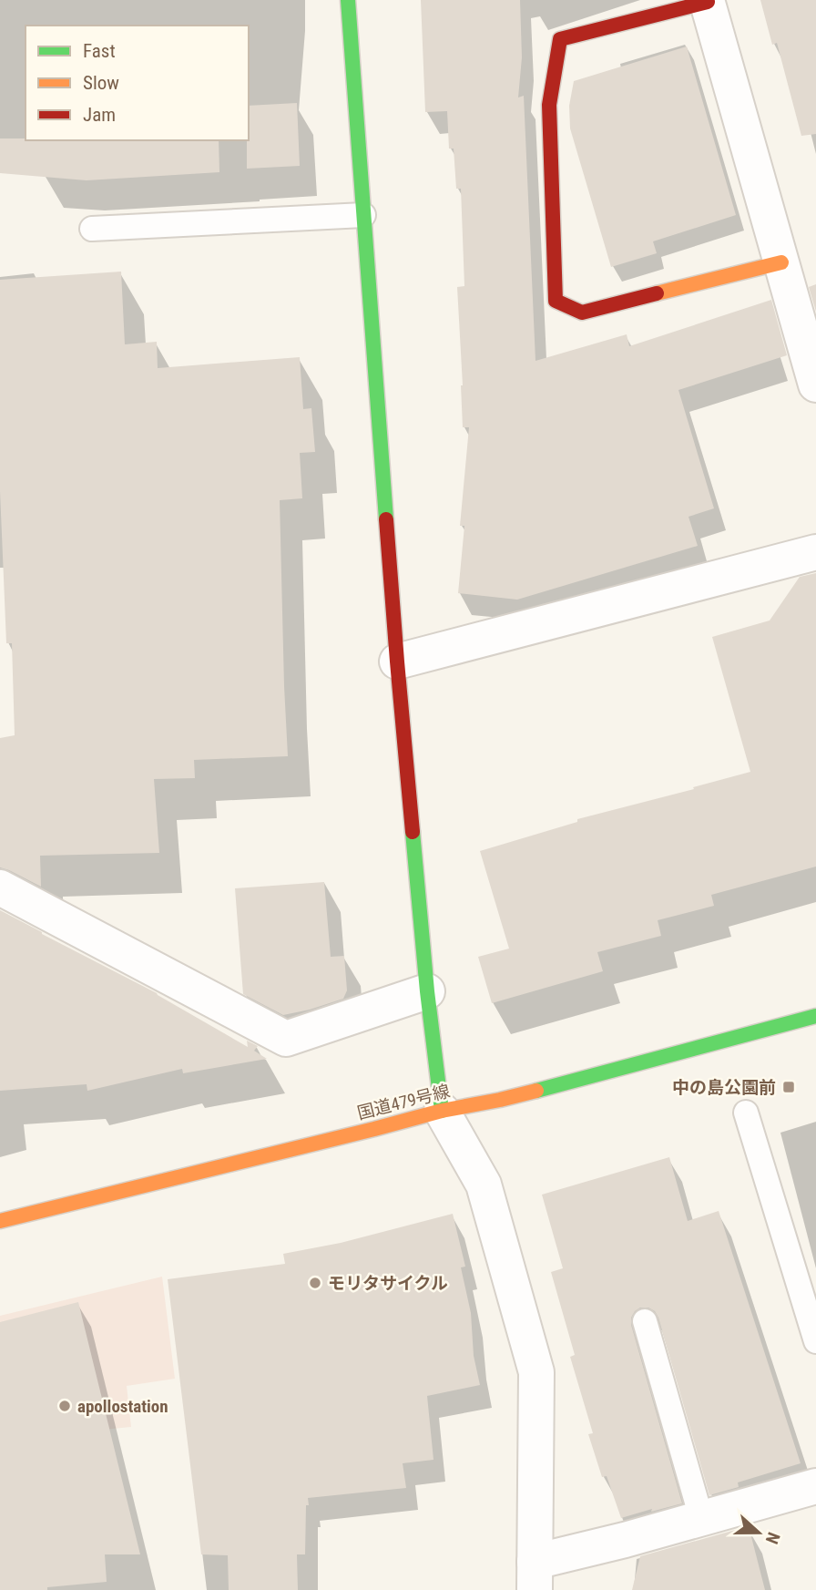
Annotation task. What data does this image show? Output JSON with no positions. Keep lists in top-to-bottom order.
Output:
{
  "streets": {
    "main road": ["国道479号線"]
  },
  "places": {
    "transit": ["中の島公園前"],
    "other": ["モリタサイクル", "apollostation"]
  },
  "legend": ["Fast", "Slow", "Jam"],
  "north": "right"
}
